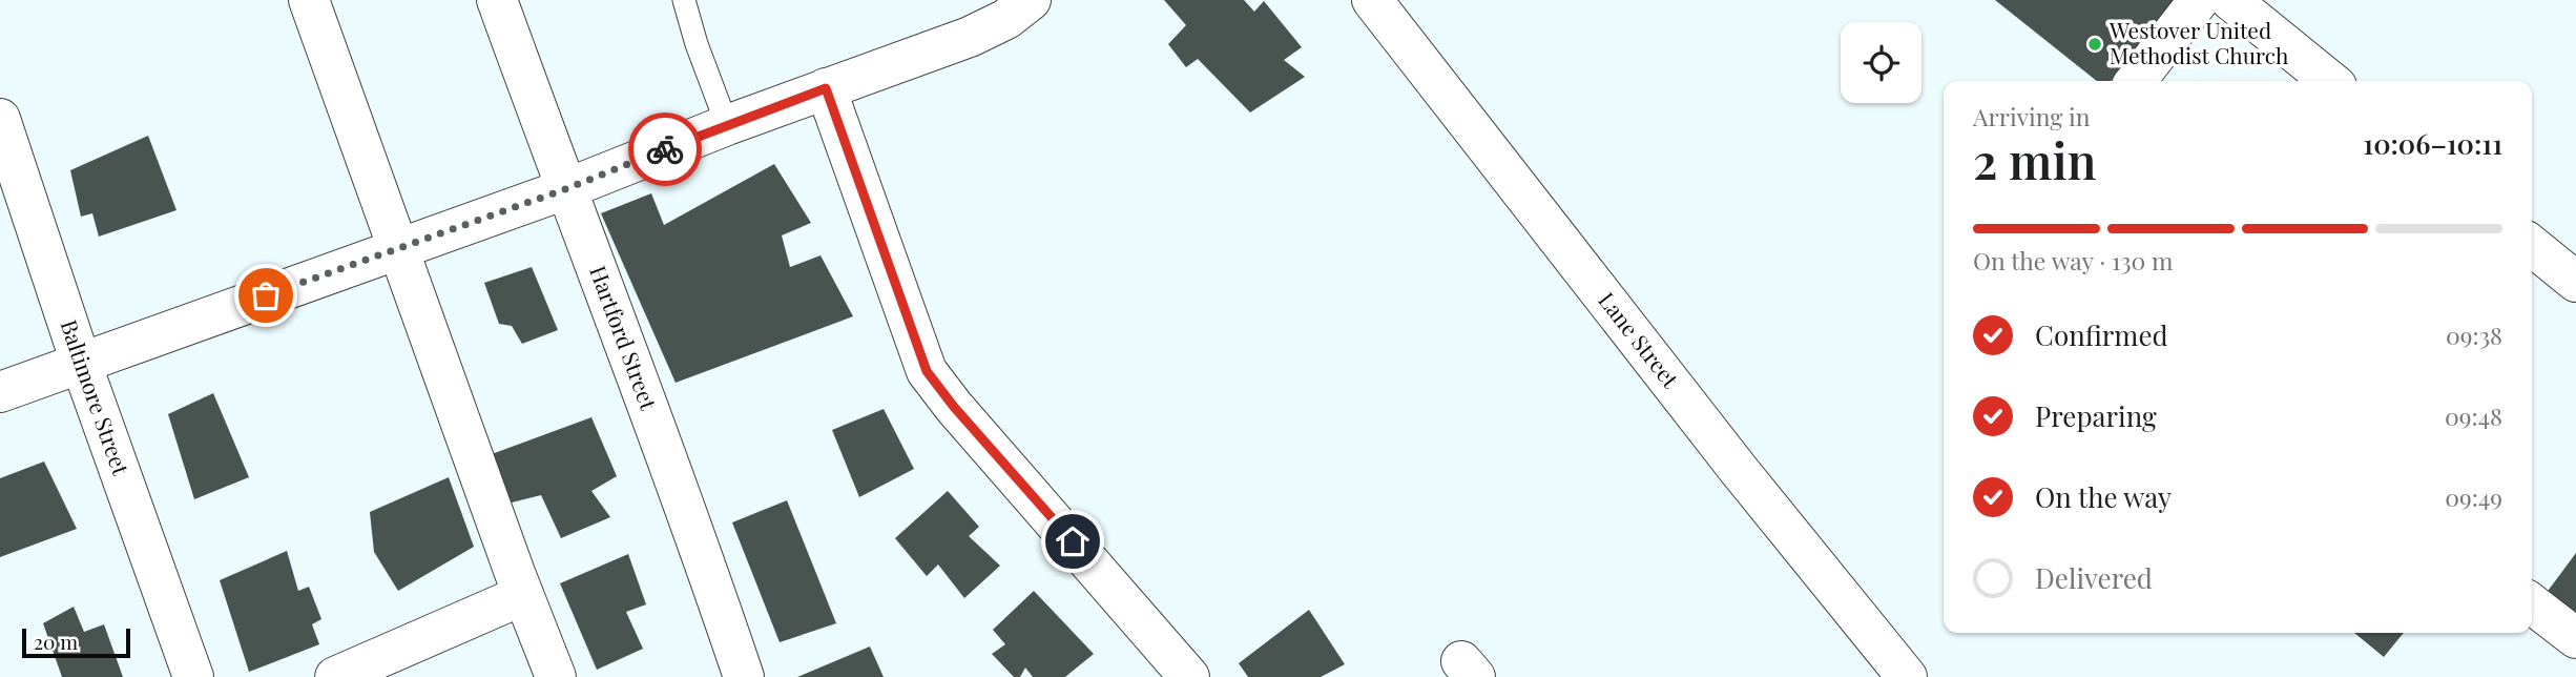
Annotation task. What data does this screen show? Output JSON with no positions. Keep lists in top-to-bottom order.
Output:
{
  "streets": {
    "street": ["Hartford Street", "Lane Street", "Baltimore Street"]
  },
  "places": ["Westover United Methodist Church"],
  "scale_bar": "20 m",
  "page": {
    "heading": ["2 min", "Arriving in", "10:06–10:11"],
    "bar": "On the way · 130 m",
    "list": [
      ["Confirmed", "09:38"],
      ["Preparing", "09:48"],
      ["On the way", "09:49"],
      "Delivered"
    ],
    "scale": "20 m"
  }
}
